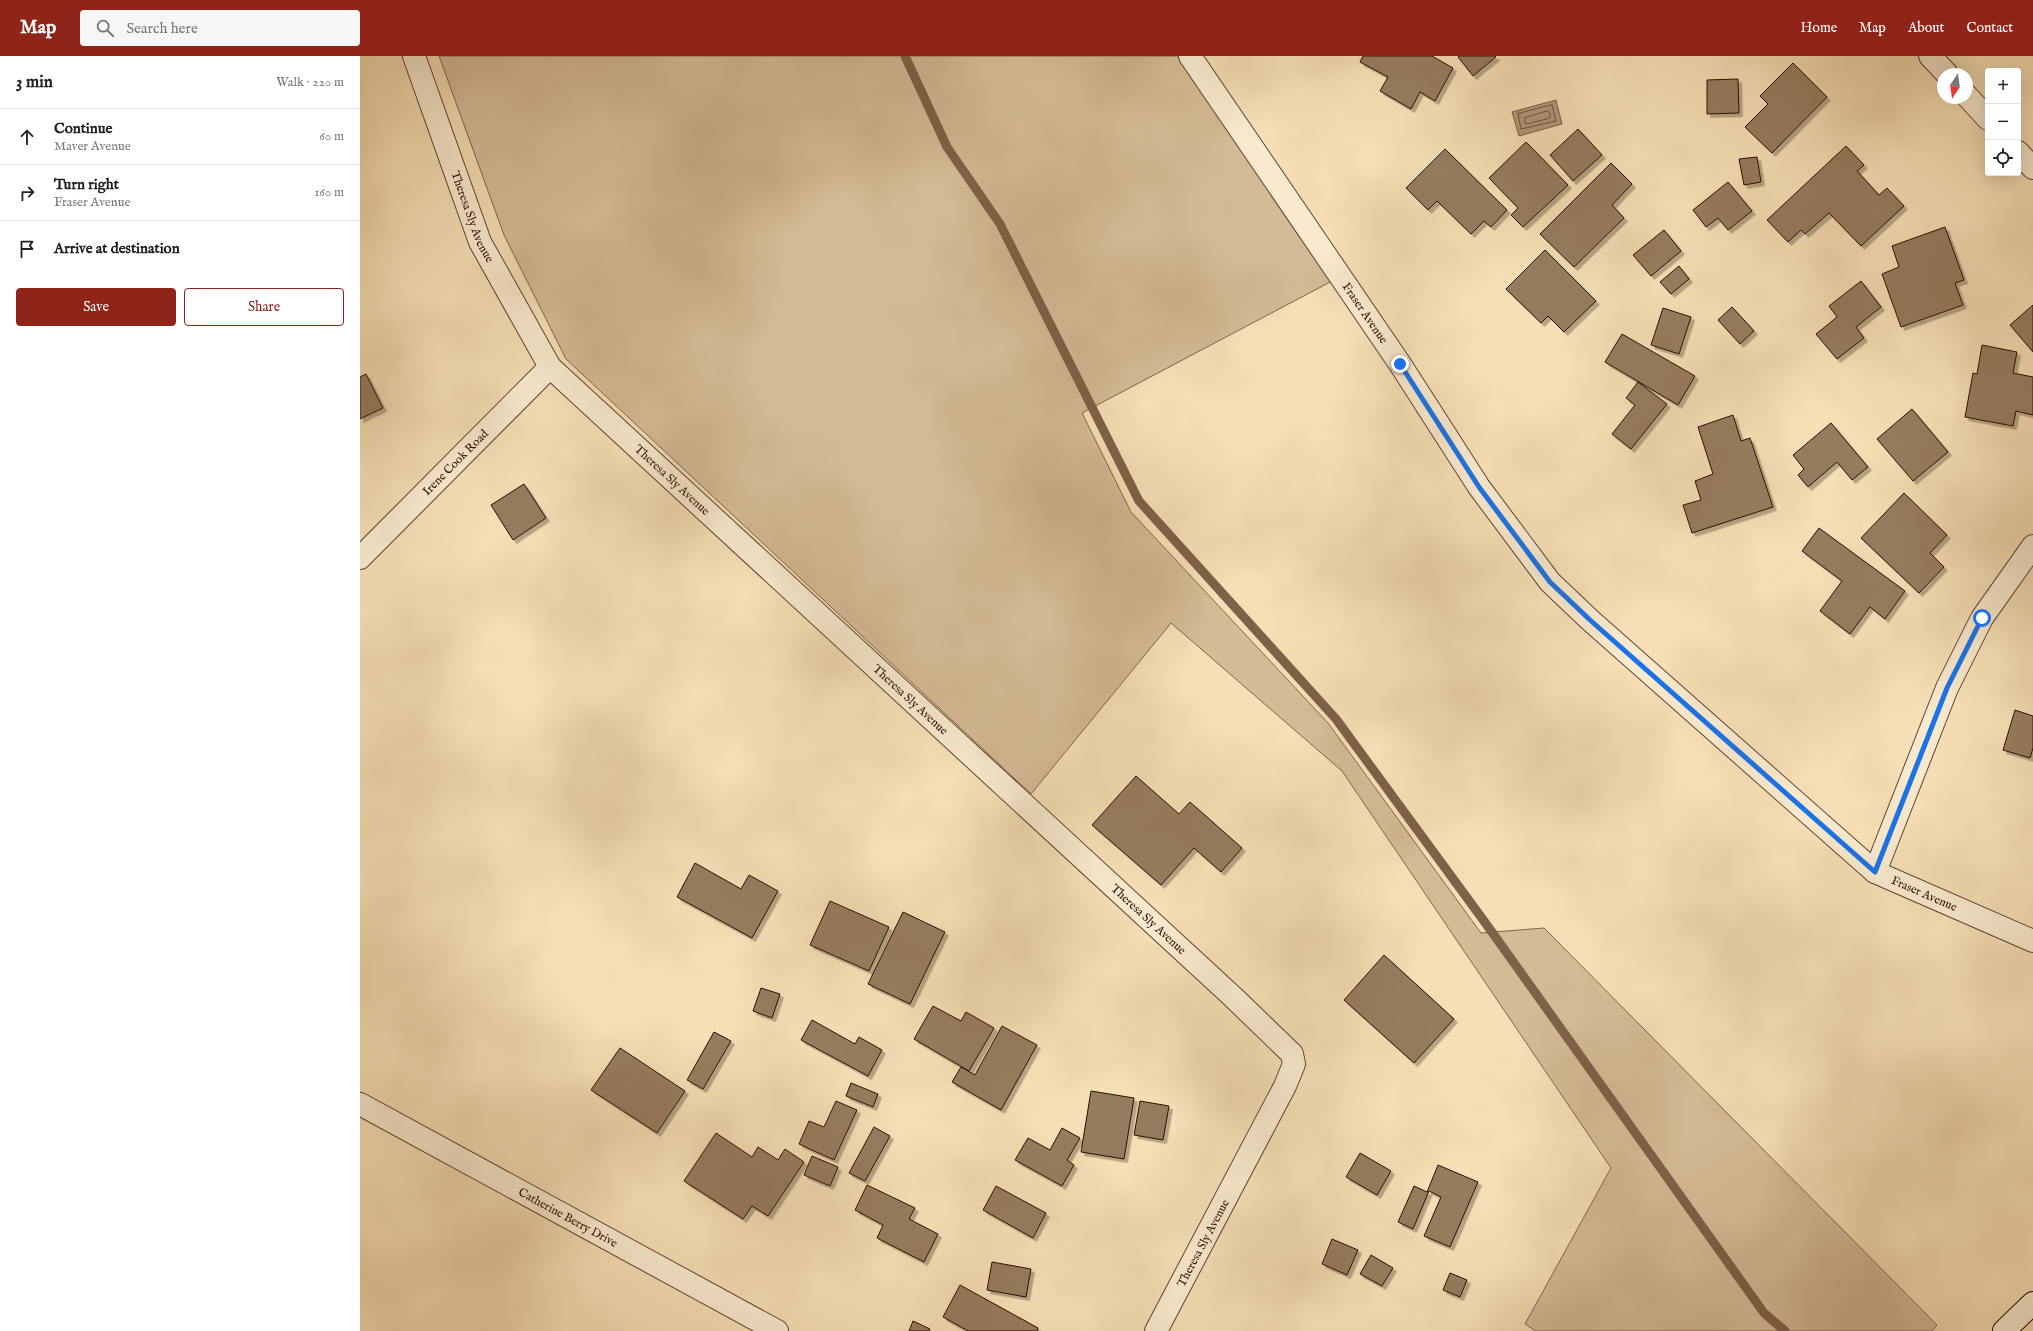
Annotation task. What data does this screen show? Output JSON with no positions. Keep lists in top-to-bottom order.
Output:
{
  "streets": {
    "street": [
      "Theresa Sly Avenue",
      "Fraser Avenue",
      "Irene Cook Road",
      "Catherine Berry Drive"
    ]
  },
  "crossings": [
    ["Theresa Sly Avenue", "Irene Cook Road"]
  ],
  "north": "bottom",
  "page": {
    "header": "Map",
    "search": "Search here",
    "nav": [
      "Home",
      "Map",
      "About",
      "Contact"
    ],
    "heading": ["3 min", "Walk · 220 m"],
    "map_buttons": ["+", "−"],
    "list": [
      ["Continue", "Maver Avenue", "60 m"],
      ["Turn right", "Fraser Avenue", "160 m"],
      "Arrive at destination"
    ],
    "buttons": ["Save", "Share"]
  }
}
